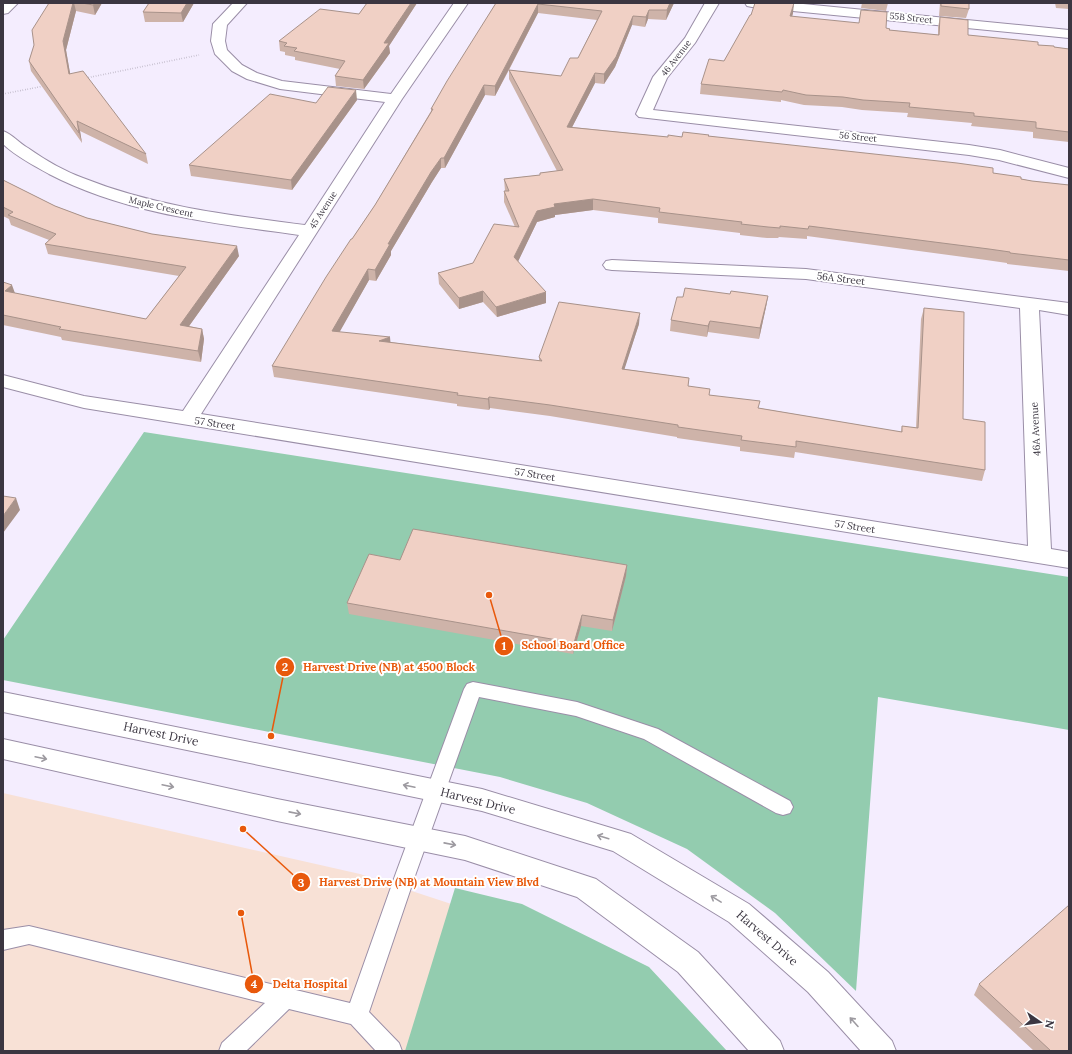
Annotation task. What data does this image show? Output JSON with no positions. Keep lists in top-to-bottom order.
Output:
{
  "streets": {
    "street": [
      "55B Street",
      "46 Avenue",
      "56 Street",
      "Maple Crescent",
      "45 Avenue",
      "56A Street",
      "57 Street",
      "46A Avenue",
      "Harvest Drive"
    ]
  },
  "crossings": [
    ["46 Avenue", "56 Street"],
    ["Maple Crescent", "45 Avenue"],
    ["45 Avenue", "57 Street"],
    ["56A Street", "46A Avenue"],
    ["57 Street", "46A Avenue"]
  ],
  "places": [
    "School Board Office",
    "Harvest Drive (NB) at 4500 Block",
    "Harvest Drive (NB) at Mountain View Blvd",
    "Delta Hospital"
  ],
  "north": "right"
}
